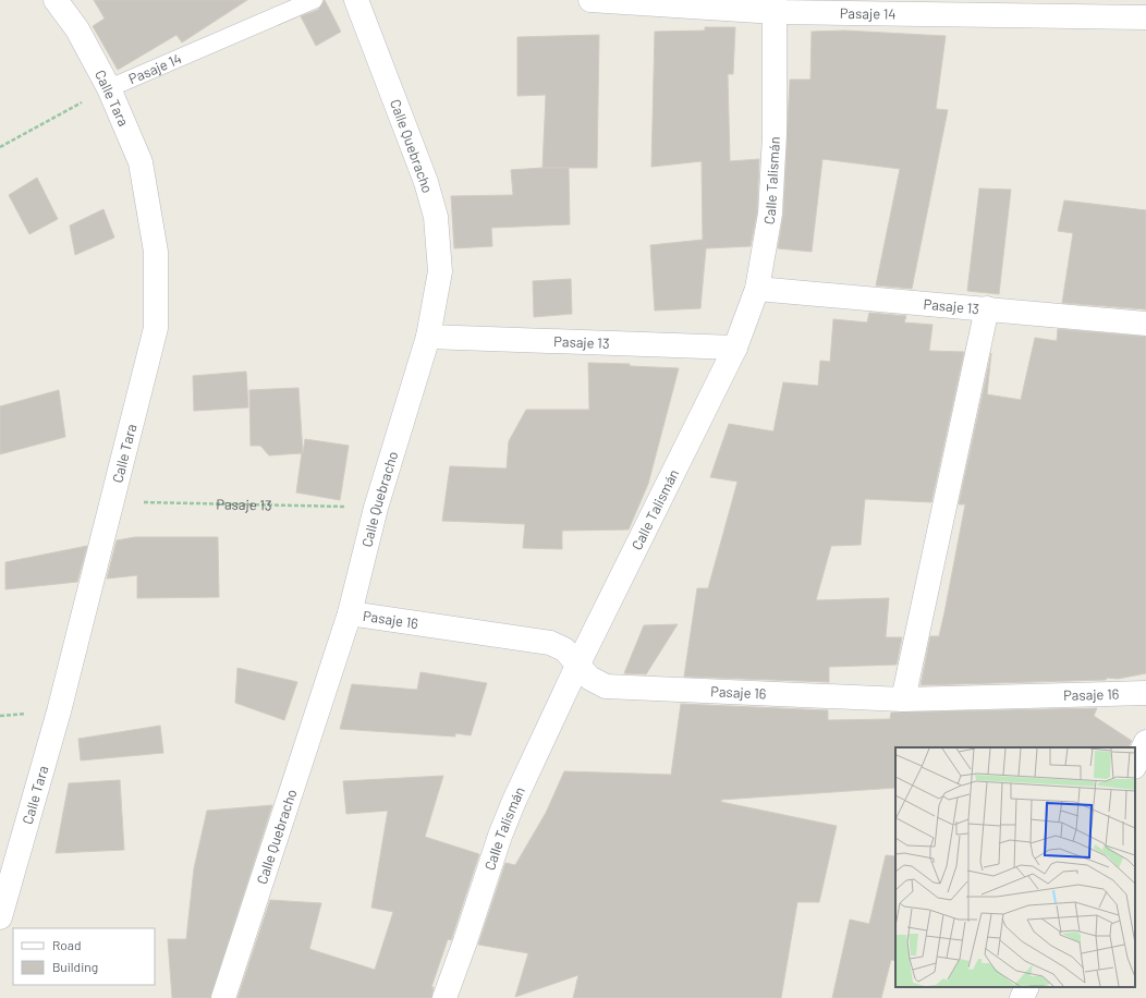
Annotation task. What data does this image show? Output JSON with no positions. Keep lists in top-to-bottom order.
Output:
{
  "streets": {
    "street": [
      "Pasaje 14",
      "Calle Tara",
      "Calle Quebracho",
      "Calle Talismán",
      "Pasaje 13",
      "Pasaje 16"
    ]
  },
  "crossings": [
    ["Pasaje 14", "Calle Tara"],
    ["Pasaje 14", "Calle Talismán"],
    ["Calle Tara", "Pasaje 13"],
    ["Calle Quebracho", "Pasaje 13"],
    ["Calle Quebracho", "Pasaje 16"],
    ["Calle Talismán", "Pasaje 13"],
    ["Calle Talismán", "Pasaje 16"]
  ],
  "legend": ["Road", "Building"]
}
